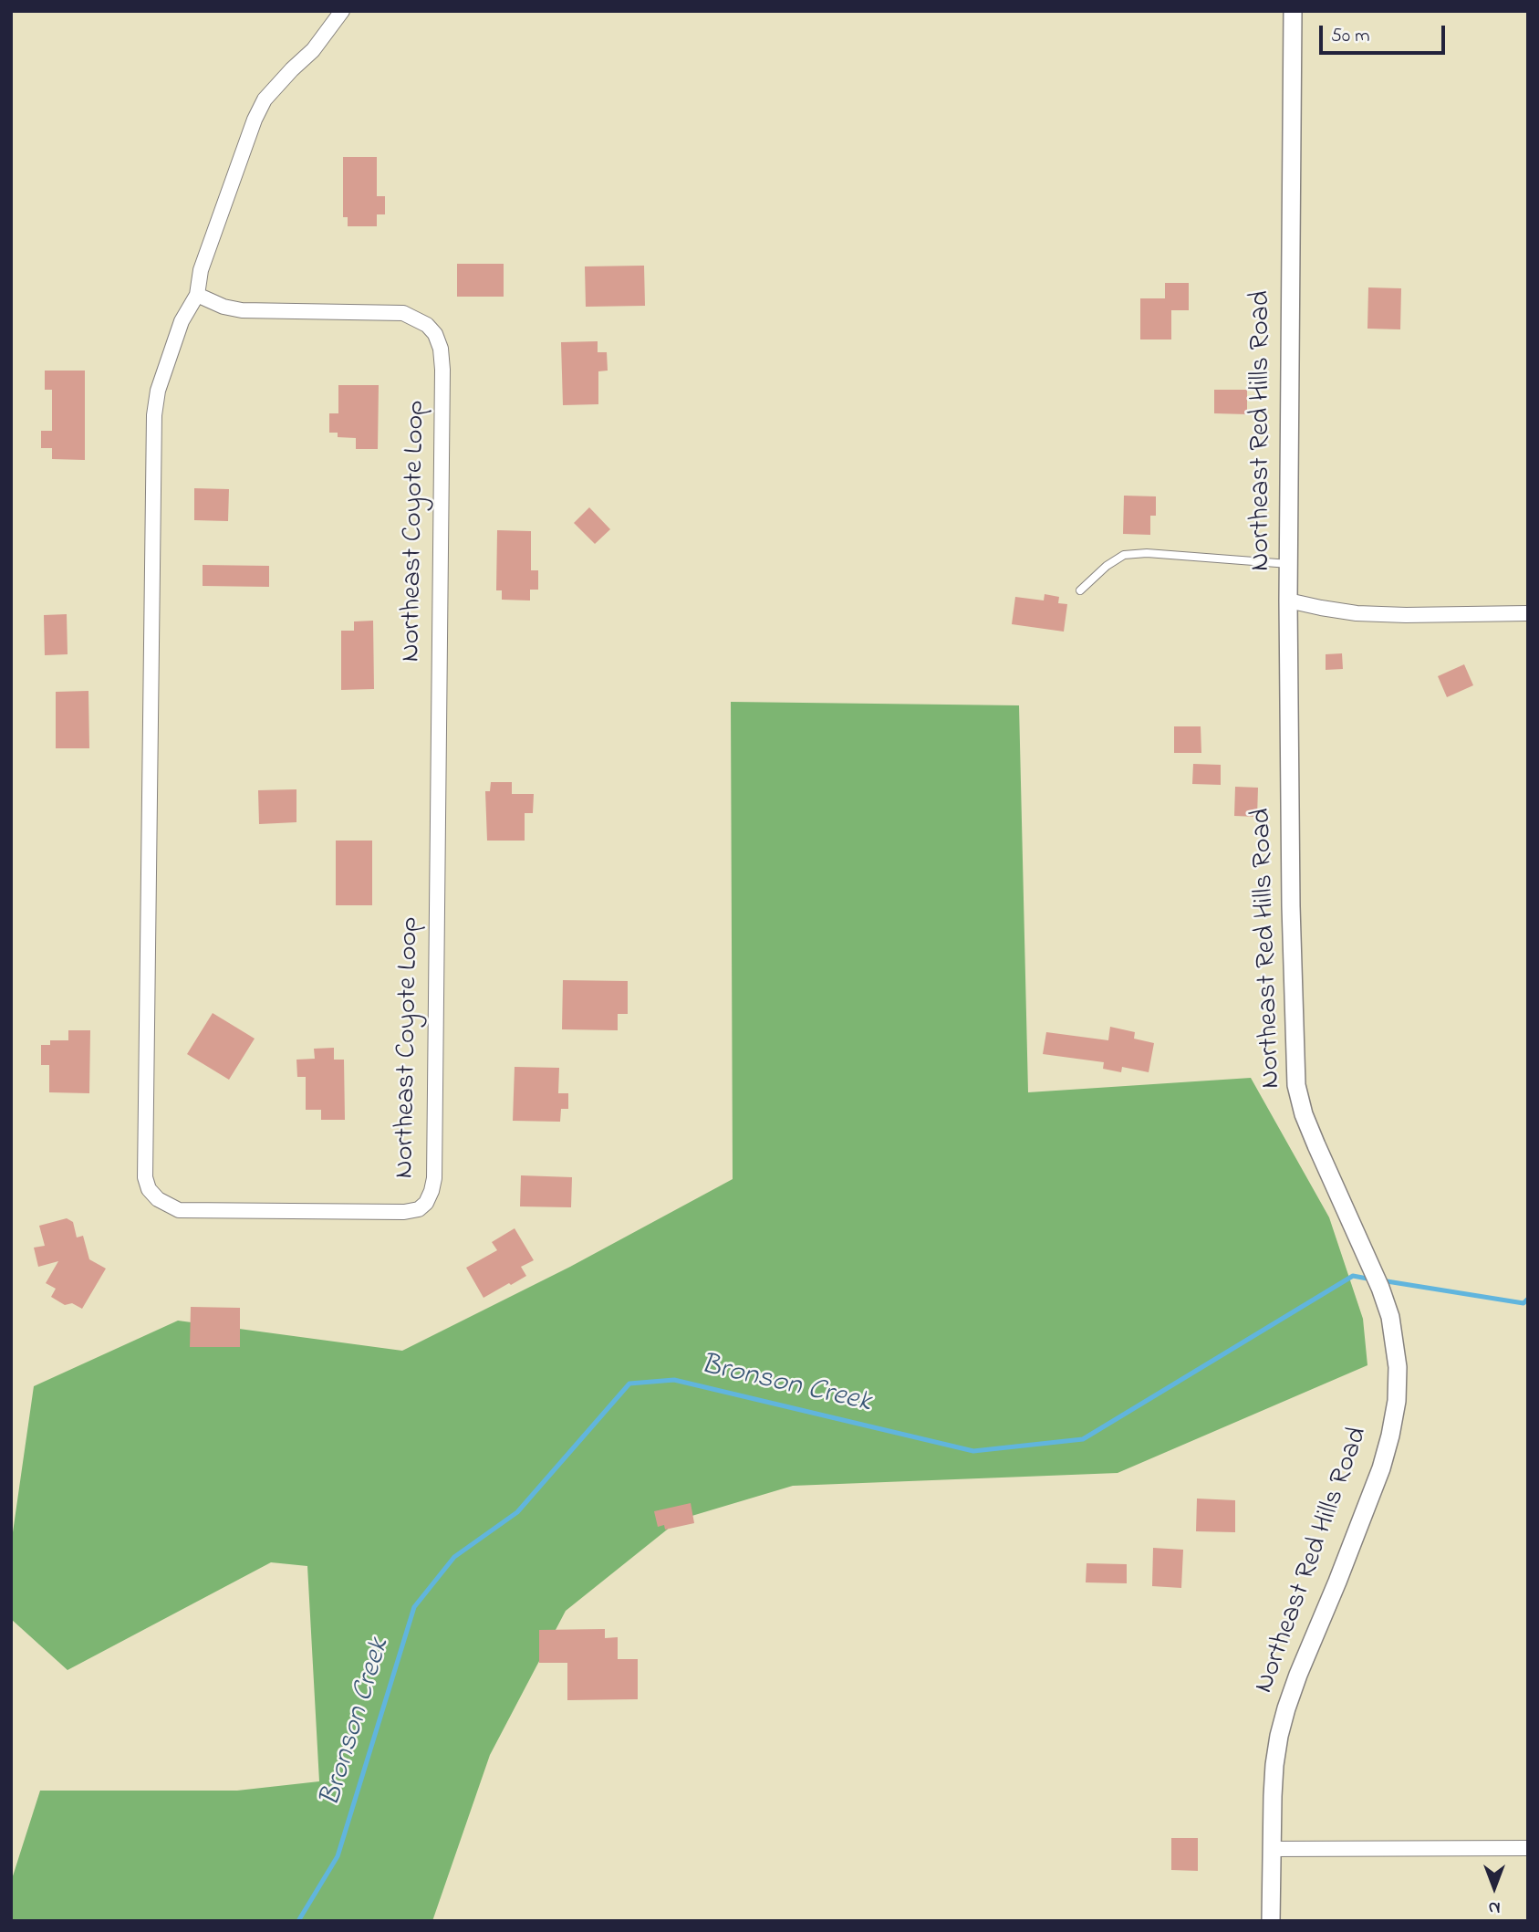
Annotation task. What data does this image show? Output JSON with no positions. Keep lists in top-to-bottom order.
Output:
{
  "streets": {
    "street": ["Northeast Red Hills Road", "Northeast Coyote Loop"]
  },
  "water": ["Bronson Creek"],
  "scale_bar": "50 m",
  "north": "bottom"
}
